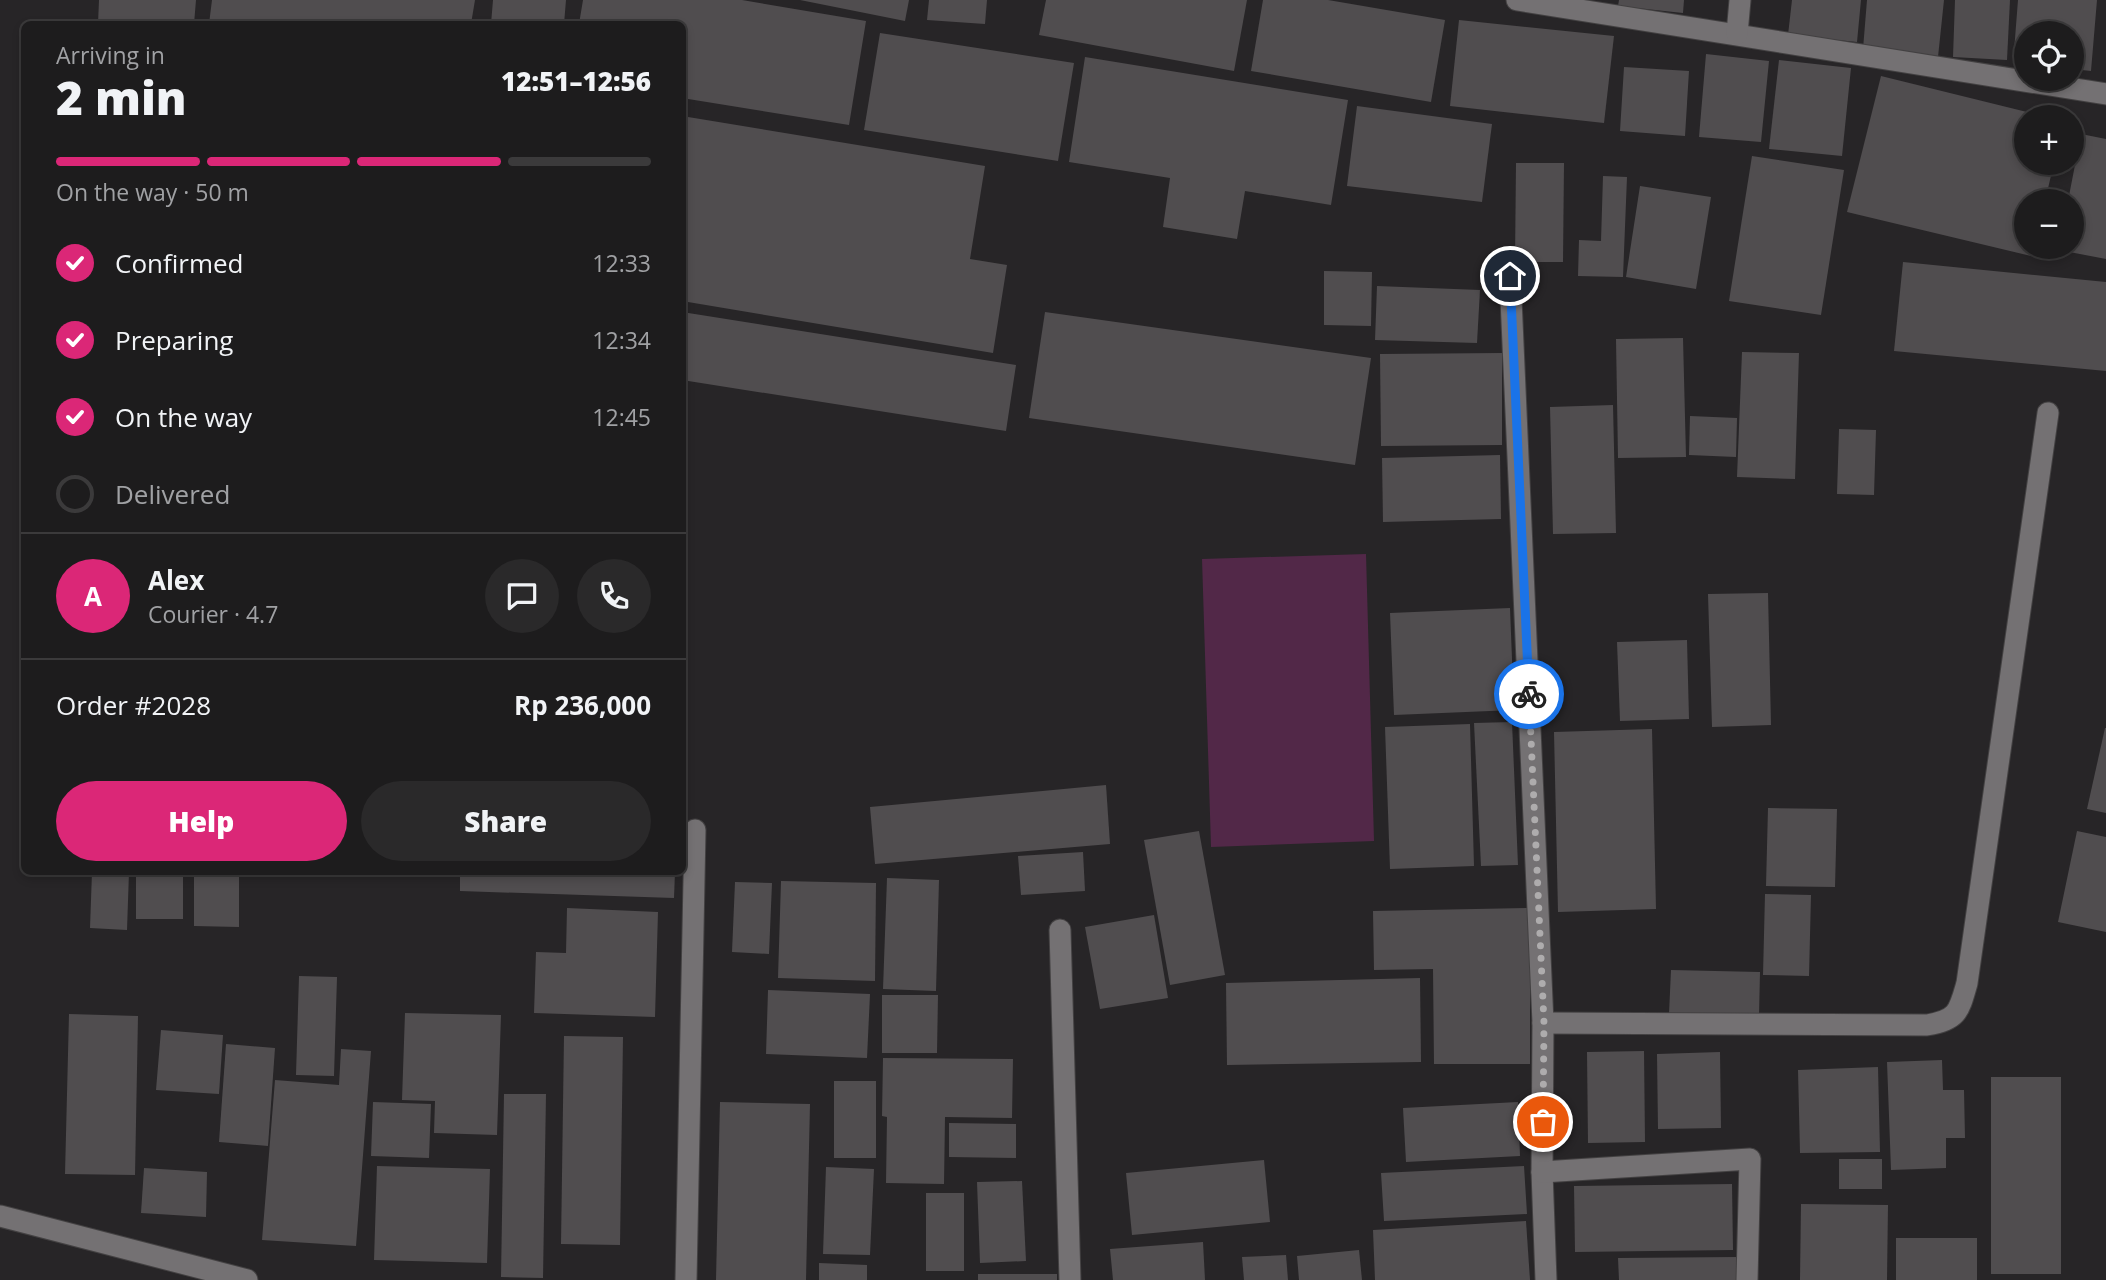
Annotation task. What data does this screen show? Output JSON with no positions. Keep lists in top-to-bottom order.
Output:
{
  "page": {
    "map_buttons": ["+", "−"],
    "heading": ["2 min", "Arriving in", "12:51–12:56"],
    "panel": [
      "Alex",
      "Courier · 4.7",
      "Order #2028",
      "Rp 236,000"
    ],
    "bar": "On the way · 50 m",
    "list": [
      ["Confirmed", "12:33"],
      ["Preparing", "12:34"],
      ["On the way", "12:45"],
      "Delivered"
    ],
    "round": "A",
    "buttons": ["Help", "Share"]
  }
}
